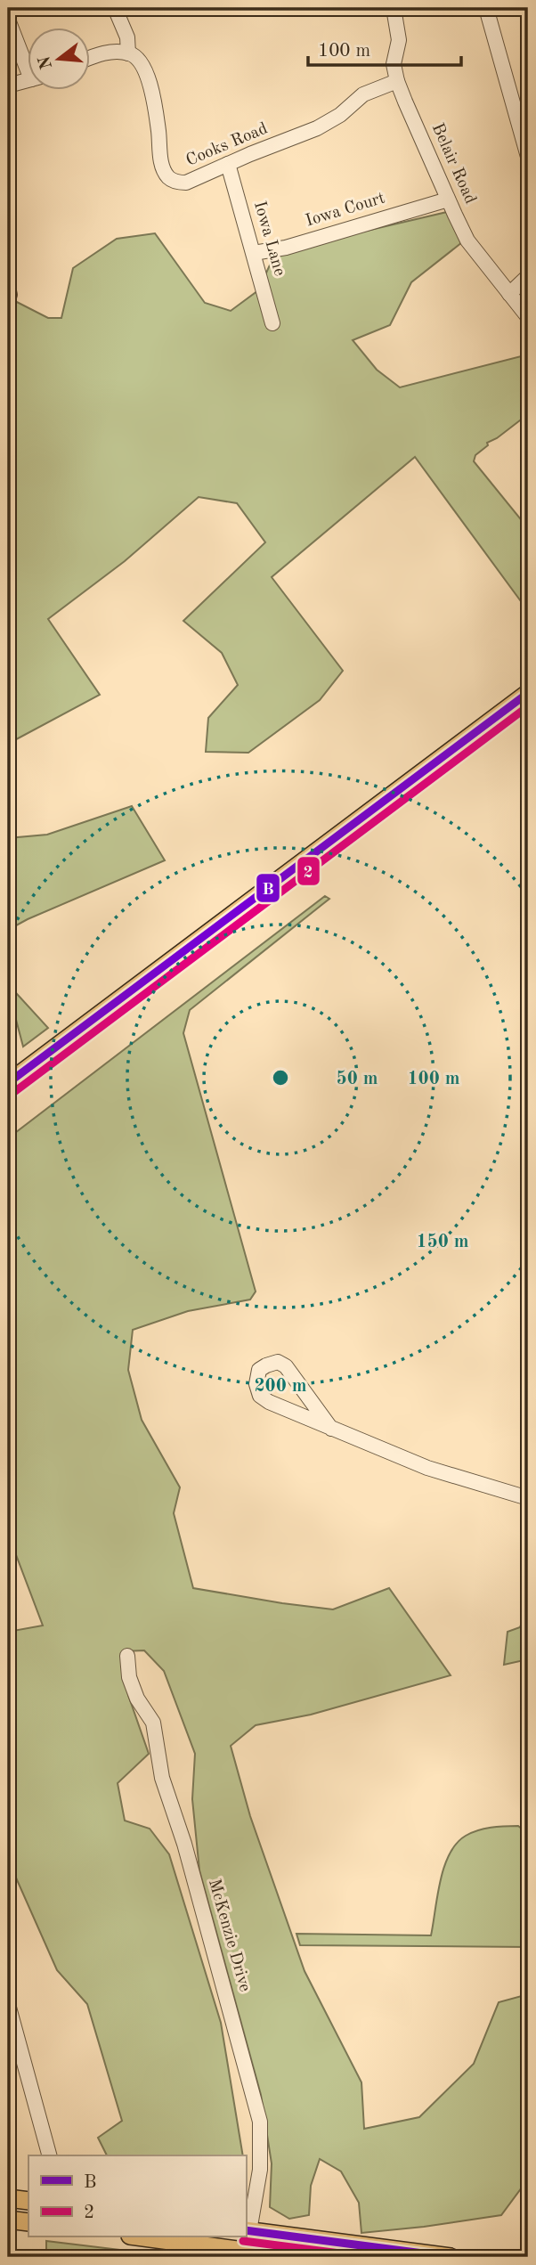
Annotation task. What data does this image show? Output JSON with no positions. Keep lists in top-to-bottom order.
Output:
{
  "streets": {
    "street": [
      "Cooks Road",
      "Belair Road",
      "Iowa Court",
      "Iowa Lane",
      "McKenzie Drive"
    ]
  },
  "crossings": [
    ["Cooks Road", "Belair Road"],
    ["Cooks Road", "Iowa Lane"],
    ["Belair Road", "Iowa Court"],
    ["Iowa Court", "Iowa Lane"]
  ],
  "lines": ["transit line B", "transit line 2"],
  "legend": ["B", "2"],
  "scale_bar": "100 m",
  "north": "left",
  "rings": [
    "50 m",
    "100 m",
    "150 m",
    "200 m"
  ]
}
